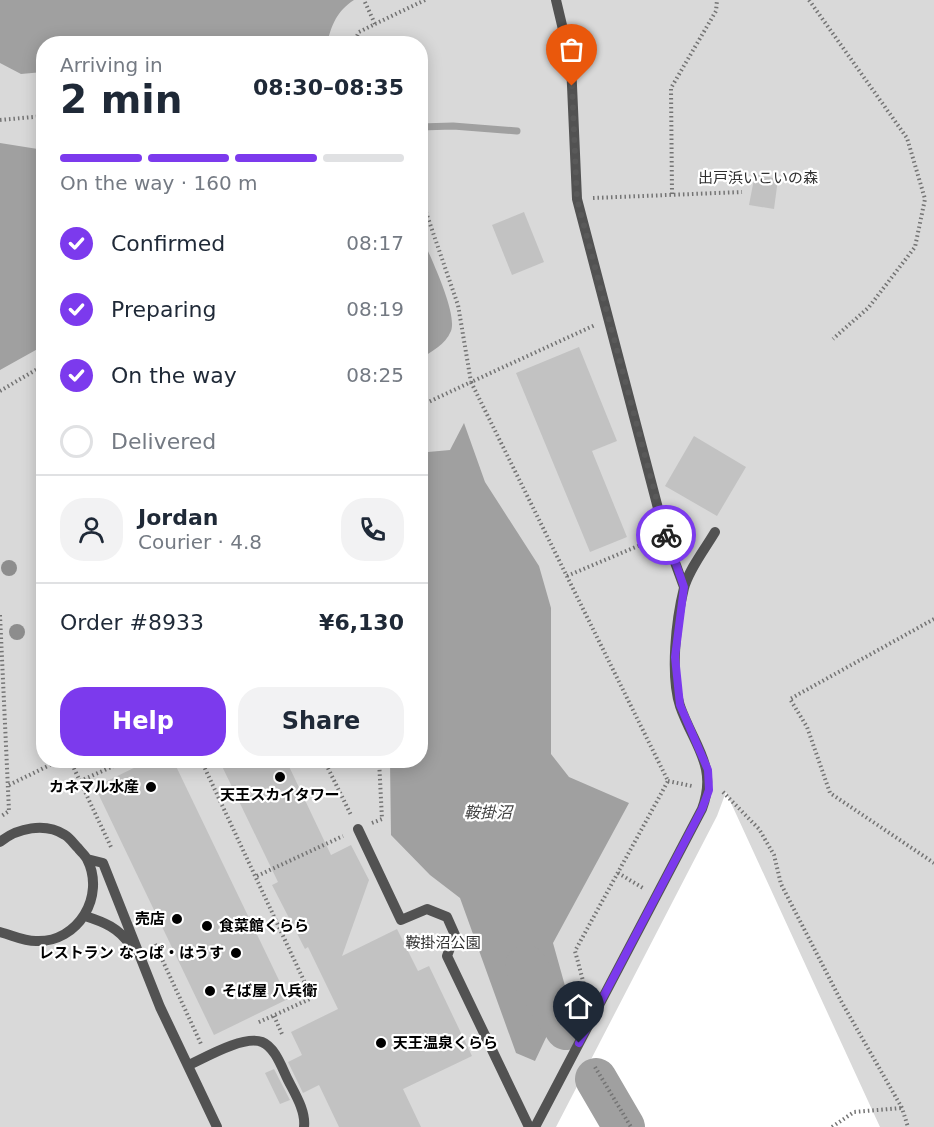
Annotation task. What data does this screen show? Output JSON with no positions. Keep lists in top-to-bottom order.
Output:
{
  "water": ["鞍掛沼"],
  "parks": ["出戸浜いこいの森", "鞍掛沼公園"],
  "places": [
    "天王スカイタワー",
    "カネマル水産",
    "売店",
    "食菜館くらら",
    "レストラン なっぱ・はうす",
    "そば屋 八兵衛",
    "天王温泉くらら"
  ],
  "page": {
    "heading": ["2 min", "Arriving in", "08:30–08:35"],
    "panel": [
      "Jordan",
      "Courier · 4.8",
      "Order #8933",
      "¥6,130"
    ],
    "bar": "On the way · 160 m",
    "list": [
      ["Confirmed", "08:17"],
      ["Preparing", "08:19"],
      ["On the way", "08:25"],
      "Delivered"
    ],
    "buttons": ["Help", "Share"]
  }
}
